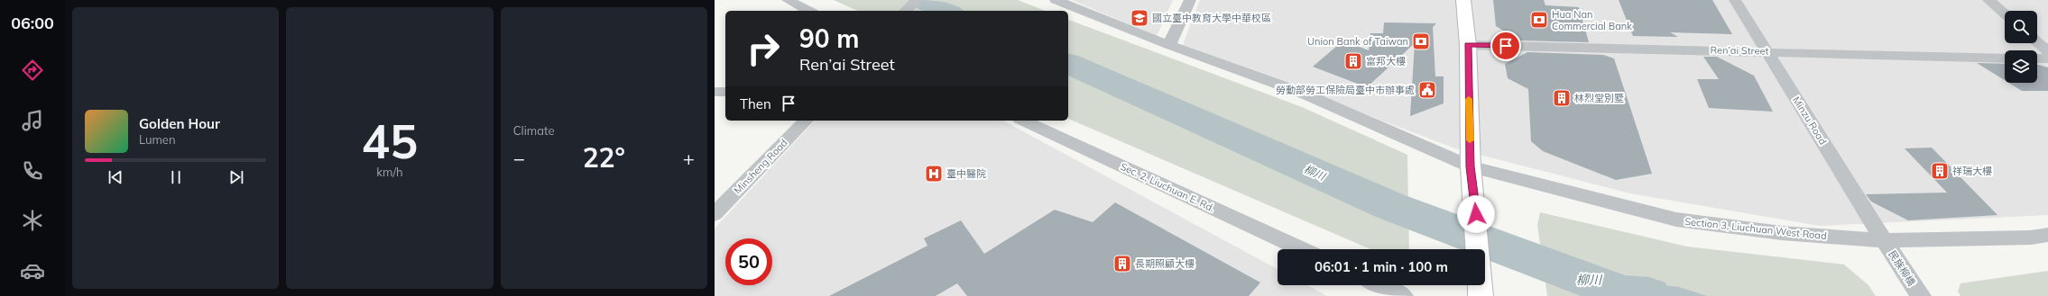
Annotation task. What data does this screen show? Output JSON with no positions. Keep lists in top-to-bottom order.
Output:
{
  "streets": {
    "street": [
      "Ren’ai Street",
      "Minzu Road",
      "Minsheng Road",
      "Sec. 2, Liuchuan E. Rd.",
      "Section 3, Liuchuan West Road",
      "民族柳橋"
    ]
  },
  "crossings": [
    ["Ren’ai Street", "Minzu Road"],
    ["Minzu Road", "Section 3, Liuchuan West Road"],
    ["Minzu Road", "民族柳橋"],
    ["Section 3, Liuchuan West Road", "民族柳橋"]
  ],
  "water": ["柳川"],
  "places": {
    "school or university": ["國立臺中教育大學中華校區"],
    "bank": ["Hua Nan Commercial Bank", "Union Bank of Taiwan"],
    "building": [
      "富邦大樓",
      "林烈堂別墅",
      "祥瑞大樓",
      "長期照顧大樓"
    ],
    "public building": ["勞動部勞工保險局臺中市辦事處"],
    "hospital": ["臺中醫院"]
  },
  "page": {
    "tabs": "06:00",
    "tile": [
      ["45", "km/h"],
      "Climate"
    ],
    "turn": ["90 m", "Ren’ai Street"],
    "then": "Then",
    "song": ["Golden Hour", "Lumen"],
    "heat": ["−", "22°", "+"],
    "limit": "50",
    "trip": "06:01 · 1 min · 100 m"
  }
}
